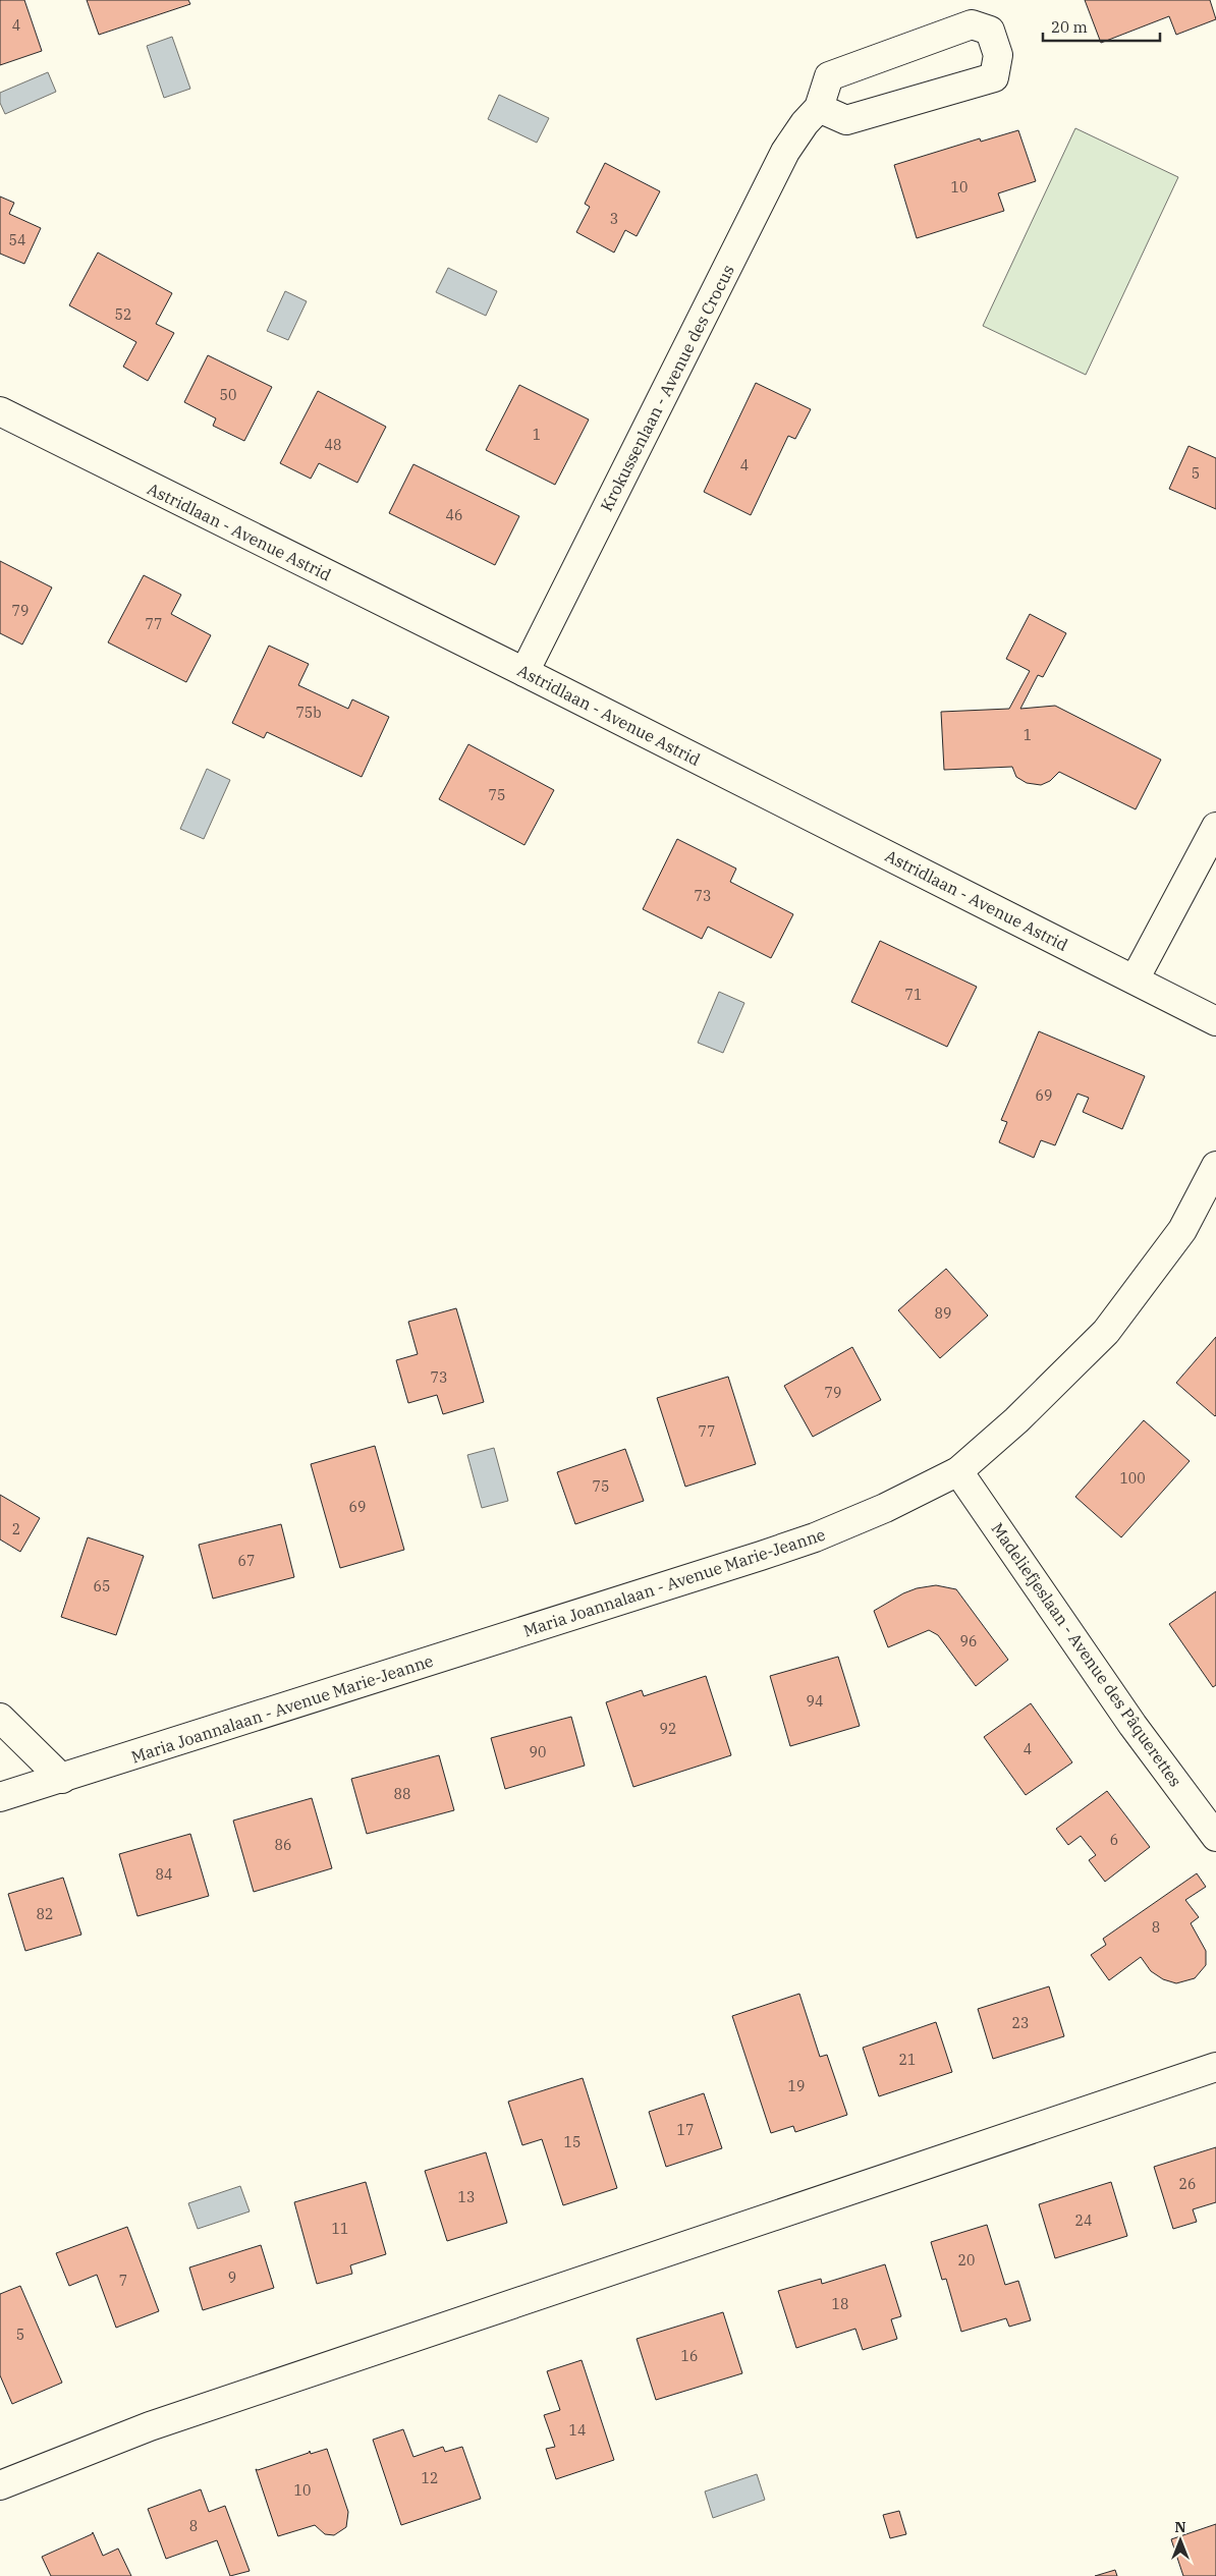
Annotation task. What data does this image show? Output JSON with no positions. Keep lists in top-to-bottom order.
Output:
{
  "streets": {
    "street": [
      "Krokussenlaan - Avenue des Crocus",
      "Astridlaan - Avenue Astrid",
      "Maria Joannalaan - Avenue Marie-Jeanne",
      "Madeliefjeslaan - Avenue des Pâquerettes"
    ]
  },
  "crossings": [
    ["Krokussenlaan - Avenue des Crocus", "Astridlaan - Avenue Astrid"],
    ["Maria Joannalaan - Avenue Marie-Jeanne", "Madeliefjeslaan - Avenue des Pâquerettes"]
  ],
  "house_numbers": [
    "4",
    "10",
    "3",
    "54",
    "52",
    "50",
    "1",
    "48",
    "4",
    "5",
    "46",
    "79",
    "77",
    "75b",
    "1",
    "75",
    "73",
    "71",
    "69",
    "89",
    "73",
    "79",
    "77",
    "100",
    "75",
    "69",
    "2",
    "67",
    "65",
    "96",
    "94",
    "92",
    "4",
    "90",
    "88",
    "6",
    "86",
    "84",
    "82",
    "8",
    "23",
    "21",
    "19",
    "17",
    "15",
    "26",
    "13",
    "24",
    "11",
    "20",
    "9",
    "7",
    "18",
    "5",
    "16",
    "14",
    "12",
    "10",
    "8"
  ],
  "scale_bar": "20 m",
  "north": "top"
}
